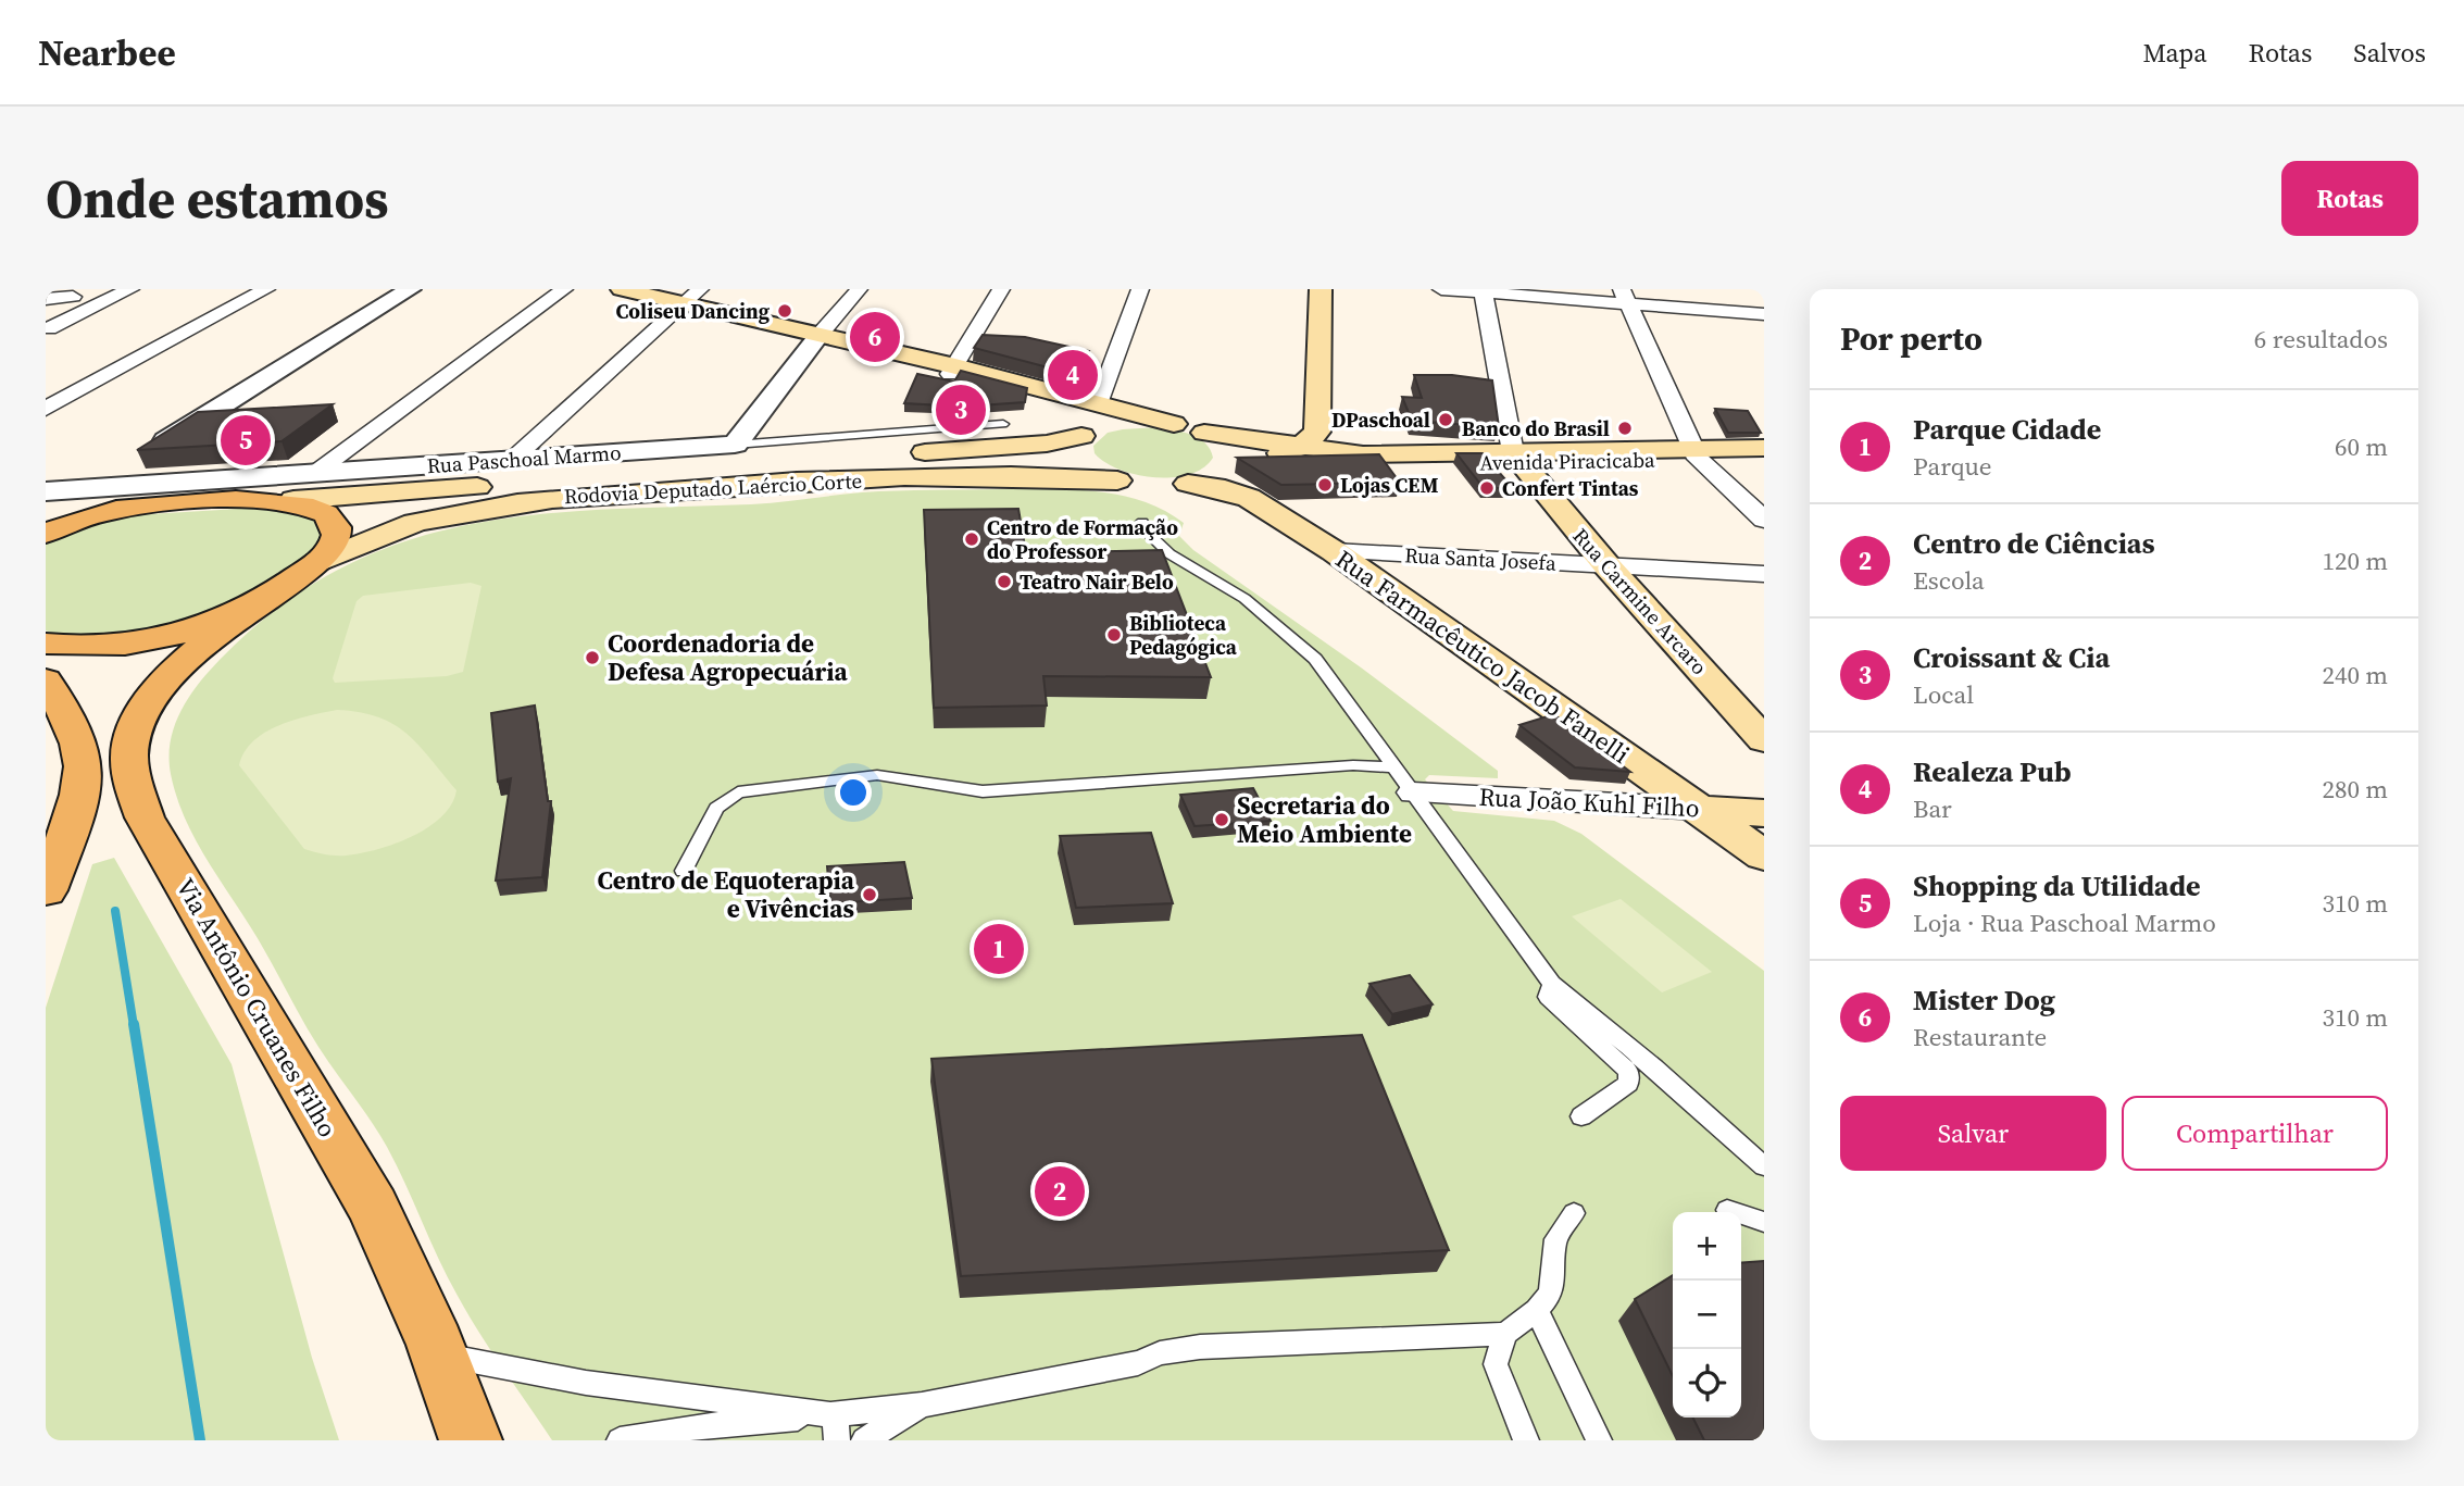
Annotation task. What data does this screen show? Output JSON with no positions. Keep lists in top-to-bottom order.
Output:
{
  "streets": {
    "main road": [
      "Avenida Piracicaba",
      "Rodovia Deputado Laércio Corte",
      "Rua Carmine Arcaro",
      "Rua Farmacêutico Jacob Fanelli",
      "Rua João Kuhl Filho",
      "Via Antônio Cruanes Filho"
    ],
    "street": ["Rua Paschoal Marmo", "Rua Santa Josefa"]
  },
  "crossings": [
    ["Avenida Piracicaba", "Rodovia Deputado Laércio Corte"],
    ["Avenida Piracicaba", "Rua Carmine Arcaro"],
    ["Rodovia Deputado Laércio Corte", "Rua Farmacêutico Jacob Fanelli"],
    ["Rua Santa Josefa", "Rua Carmine Arcaro"],
    ["Rua Santa Josefa", "Rua Farmacêutico Jacob Fanelli"],
    ["Rua Farmacêutico Jacob Fanelli", "Rua João Kuhl Filho"]
  ],
  "places": [
    "Coliseu Dancing",
    "DPaschoal",
    "Banco do Brasil",
    "Lojas CEM",
    "Confert Tintas",
    "Centro de Formação do Professor",
    "Teatro Nair Belo",
    "Biblioteca Pedagógica",
    "Coordenadoria de Defesa Agropecuária",
    "Secretaria do Meio Ambiente",
    "Centro de Equoterapia e Vivências"
  ],
  "page": {
    "header": "Nearbee",
    "nav": ["Mapa", "Rotas", "Salvos"],
    "buttons": [
      "Rotas",
      ["Salvar", "Compartilhar"]
    ],
    "title": "Onde estamos",
    "heading": ["Por perto", "6 resultados"],
    "pins": [
      "6",
      "4",
      "3",
      "5",
      "1",
      "2"
    ],
    "list": [
      {
        "mark": "1",
        "name": "Parque Cidade",
        "note": "Parque",
        "value": "60 m"
      },
      {
        "mark": "2",
        "name": "Centro de Ciências",
        "note": "Escola",
        "value": "120 m"
      },
      {
        "mark": "3",
        "name": "Croissant & Cia",
        "note": "Local",
        "value": "240 m"
      },
      {
        "mark": "4",
        "name": "Realeza Pub",
        "note": "Bar",
        "value": "280 m"
      },
      {
        "mark": "5",
        "name": "Shopping da Utilidade",
        "note": "Loja · Rua Paschoal Marmo",
        "value": "310 m"
      },
      {
        "mark": "6",
        "name": "Mister Dog",
        "note": "Restaurante",
        "value": "310 m"
      }
    ],
    "map_buttons": ["+", "−"]
  }
}
